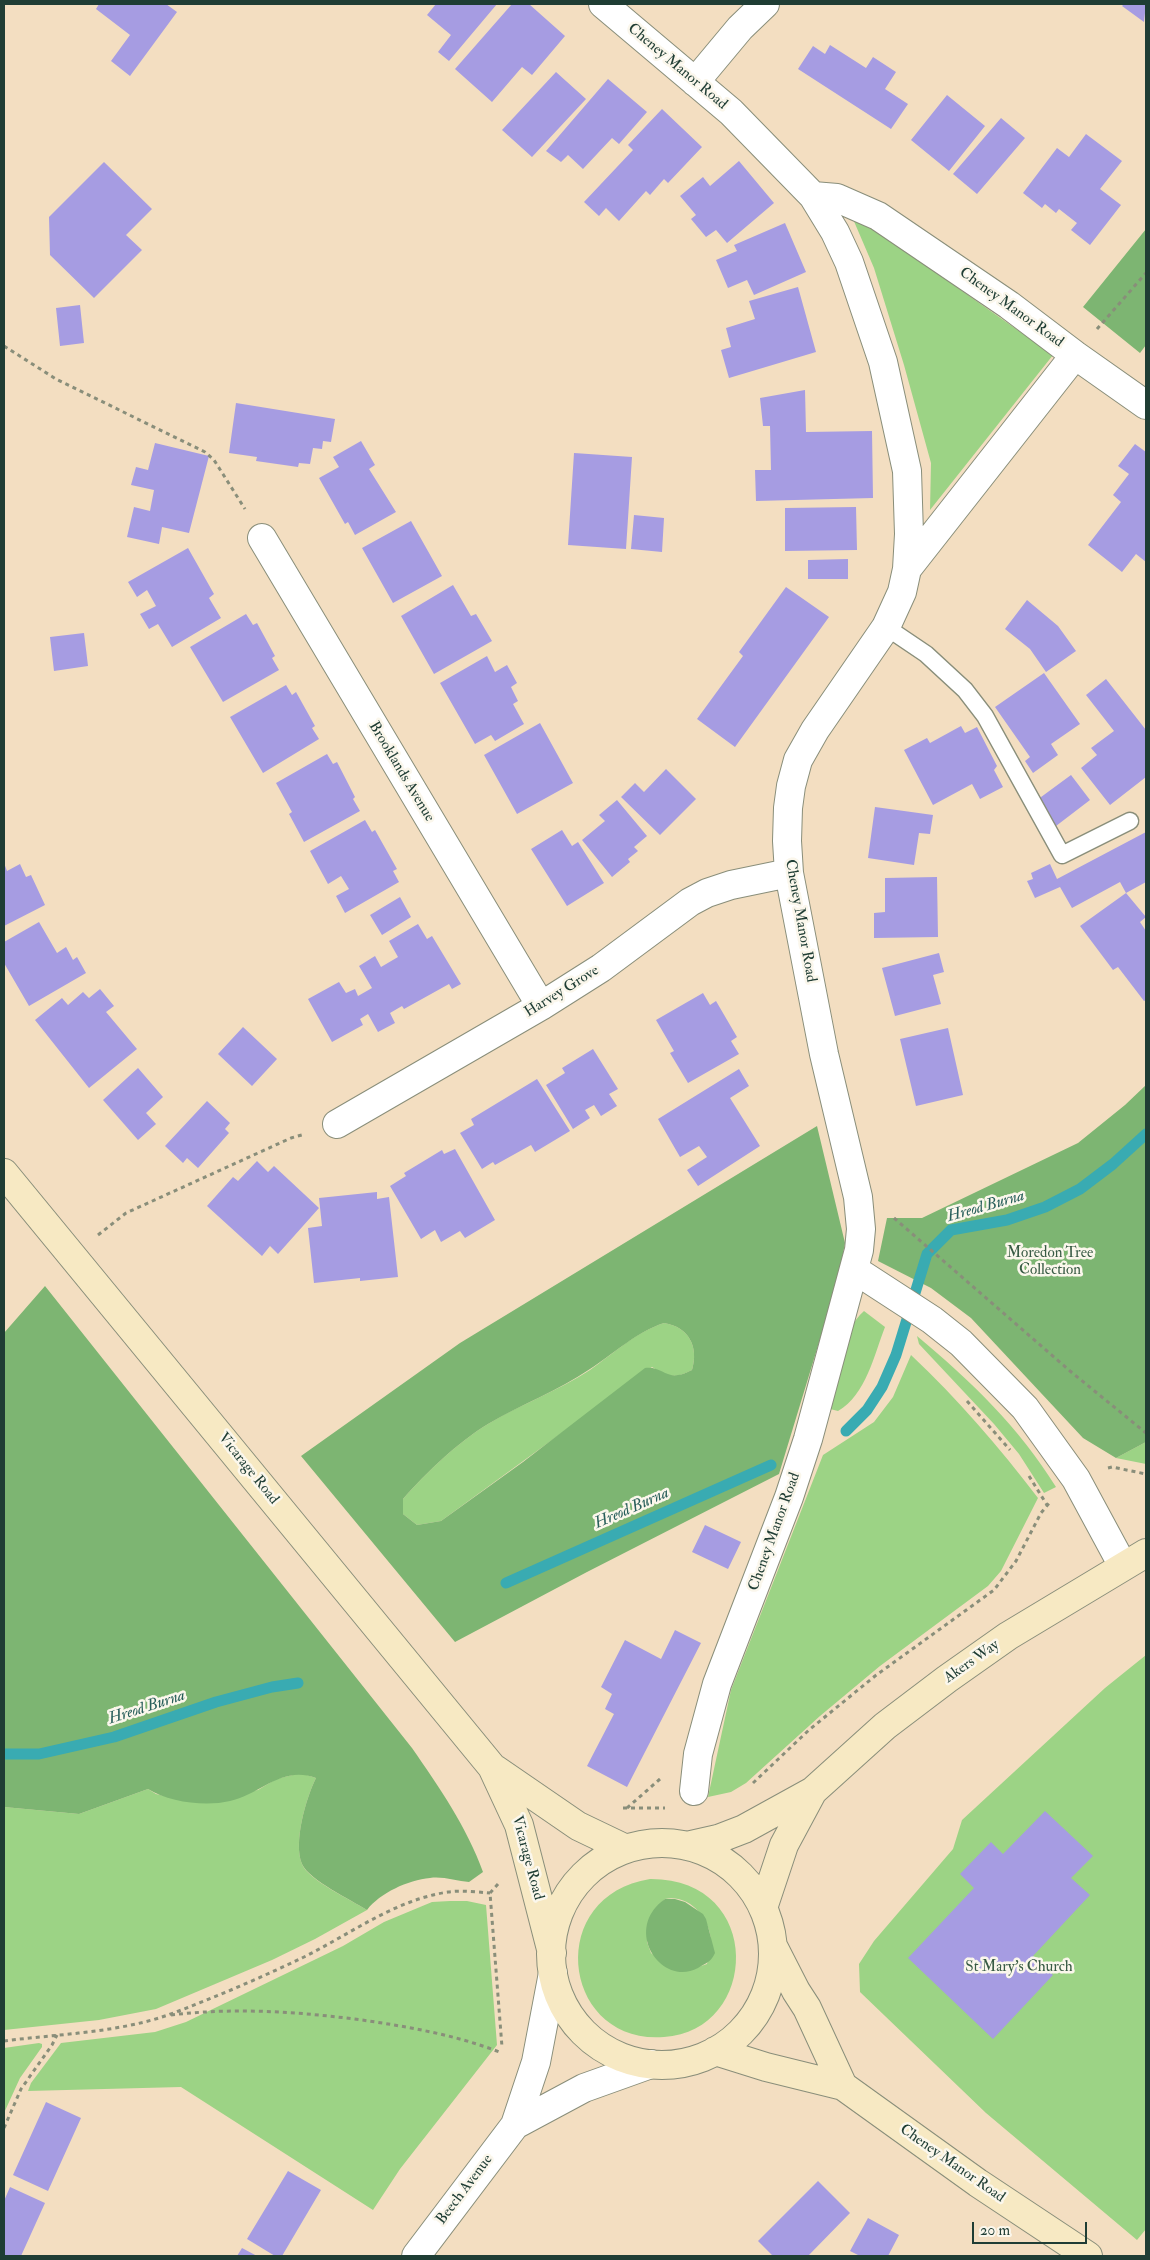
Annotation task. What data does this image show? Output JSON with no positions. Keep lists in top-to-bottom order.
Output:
{
  "streets": {
    "main road": ["Cheney Manor Road", "Vicarage Road", "Akers Way"],
    "street": ["Brooklands Avenue", "Harvey Grove", "Beech Avenue"]
  },
  "crossings": [
    ["Cheney Manor Road", "Harvey Grove"],
    ["Cheney Manor Road", "Vicarage Road"],
    ["Brooklands Avenue", "Harvey Grove"],
    ["Vicarage Road", "Beech Avenue"]
  ],
  "water": ["Hreod Burna"],
  "parks": ["Moredon Tree Collection", "St Mary's Church"],
  "scale_bar": "20 m"
}
